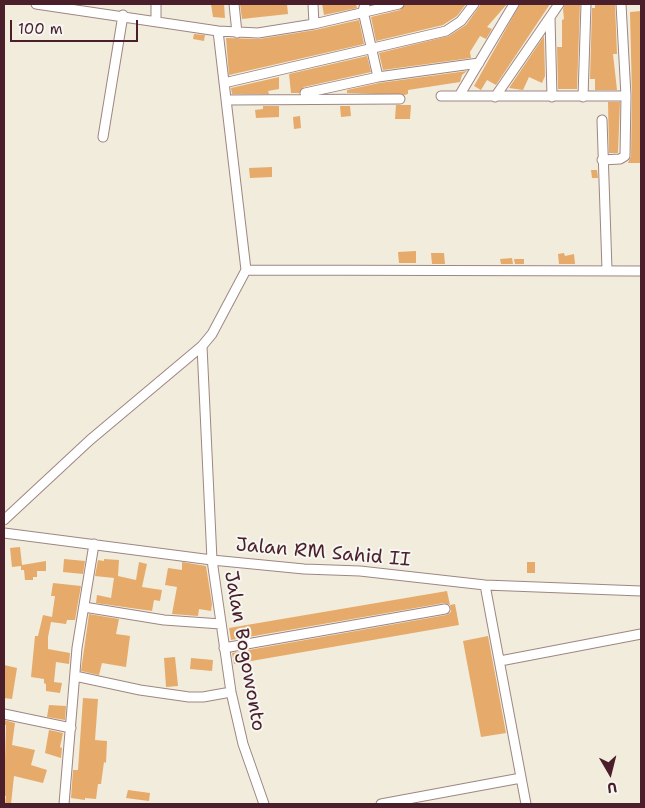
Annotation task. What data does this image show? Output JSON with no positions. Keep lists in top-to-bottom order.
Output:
{
  "streets": {
    "street": ["Jalan RM Sahid II", "Jalan Bogowonto"]
  },
  "crossings": [
    ["Jalan RM Sahid II", "Jalan Bogowonto"]
  ],
  "scale_bar": "100 m",
  "north": "bottom"
}
